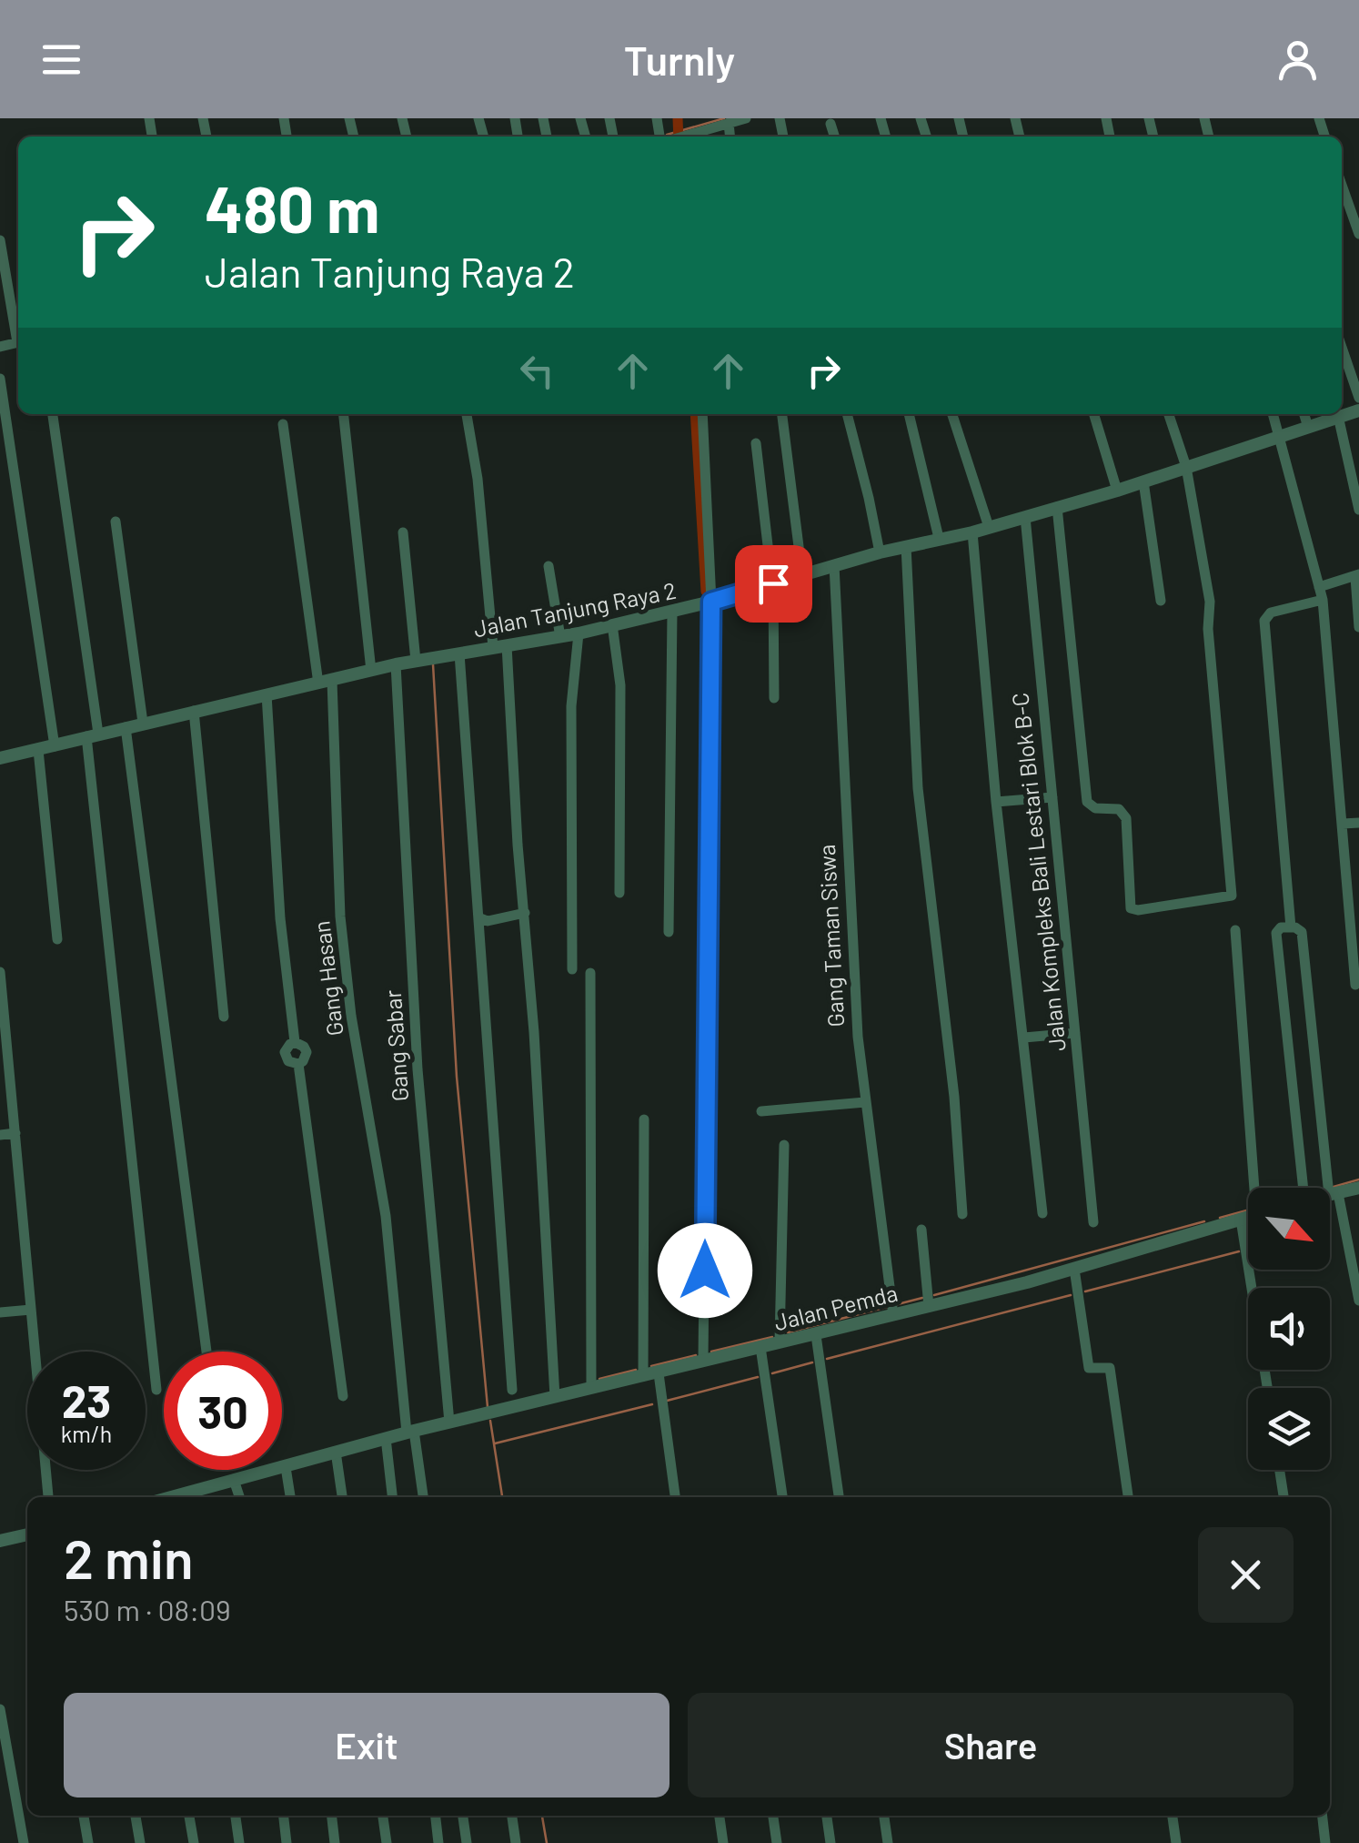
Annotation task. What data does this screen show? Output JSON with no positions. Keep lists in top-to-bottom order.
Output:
{
  "streets": {
    "street": [
      "Jalan Tanjung Raya 2",
      "Jalan Kompleks Bali Lestari Blok B-C",
      "Gang Taman Siswa",
      "Gang Hasan",
      "Gang Sabar",
      "Jalan Pemda"
    ]
  },
  "crossings": [
    ["Jalan Tanjung Raya 2", "Jalan Kompleks Bali Lestari Blok B-C"],
    ["Jalan Tanjung Raya 2", "Gang Taman Siswa"],
    ["Jalan Tanjung Raya 2", "Gang Hasan"],
    ["Jalan Tanjung Raya 2", "Gang Sabar"],
    ["Gang Taman Siswa", "Jalan Pemda"],
    ["Gang Hasan", "Jalan Pemda"],
    ["Gang Sabar", "Jalan Pemda"]
  ],
  "north": "bottom right",
  "page": {
    "header": "Turnly",
    "turn": ["480 m", "Jalan Tanjung Raya 2"],
    "speed": "23 km/h",
    "limit": "30",
    "heading": ["2 min", "530 m · 08:09"],
    "buttons": ["Exit", "Share"]
  }
}
